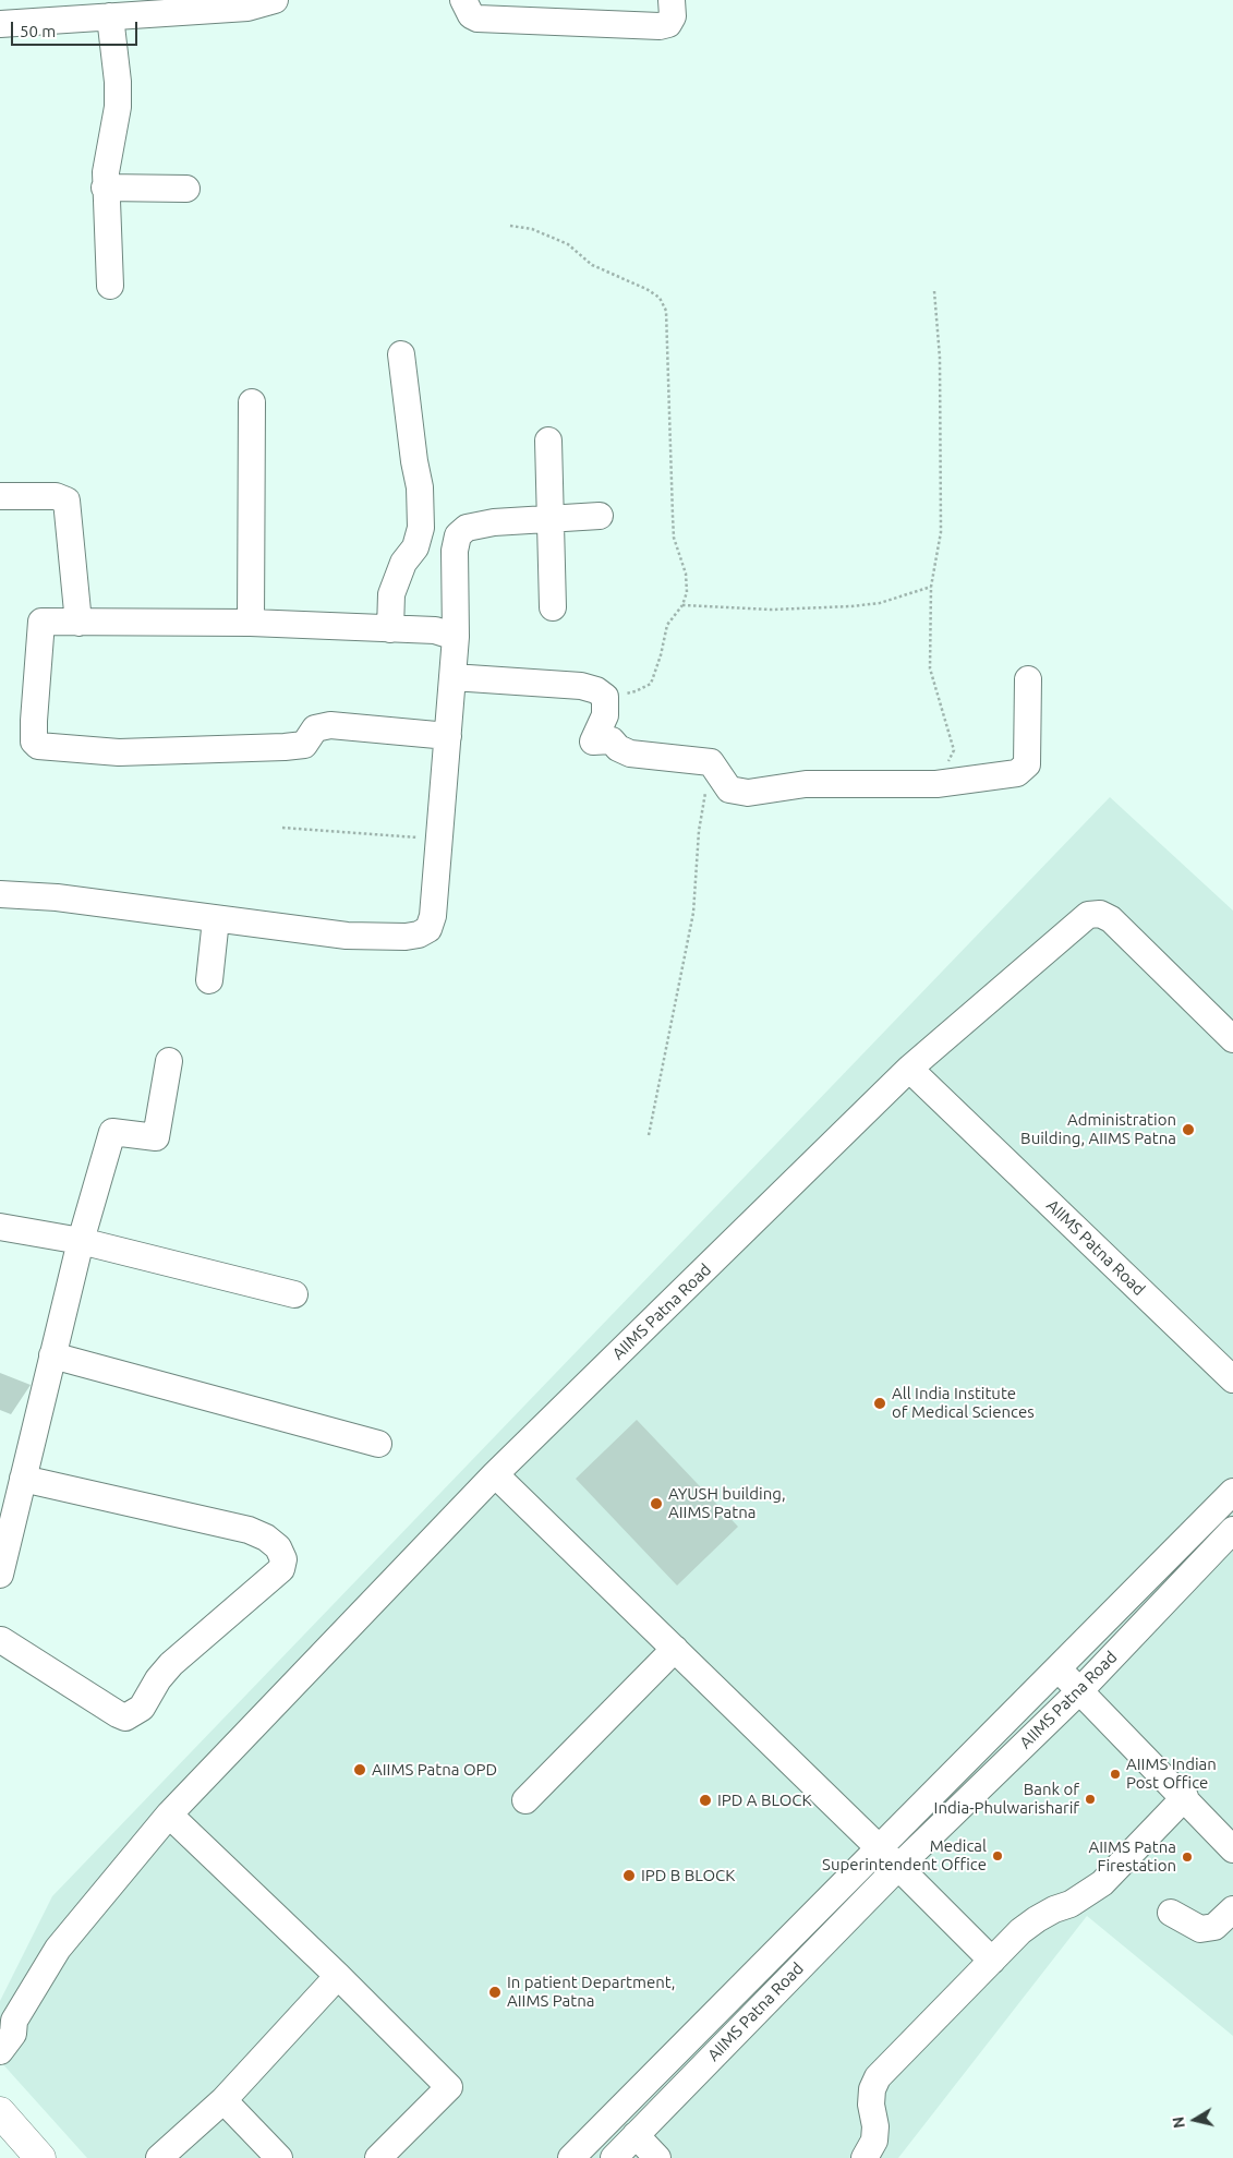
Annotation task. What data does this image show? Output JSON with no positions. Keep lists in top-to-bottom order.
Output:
{
  "streets": {
    "street": ["AIIMS Patna Road"]
  },
  "places": [
    "Administration Building, AIIMS Patna",
    "All India Institute of Medical Sciences",
    "AYUSH building, AIIMS Patna",
    "AIIMS Patna OPD",
    "AIIMS Indian Post Office",
    "Bank of India-Phulwarisharif",
    "IPD A BLOCK",
    "Medical Superintendent Office",
    "AIIMS Patna Firestation",
    "IPD B BLOCK",
    "In patient Department, AIIMS Patna"
  ],
  "scale_bar": "50 m",
  "north": "left"
}
